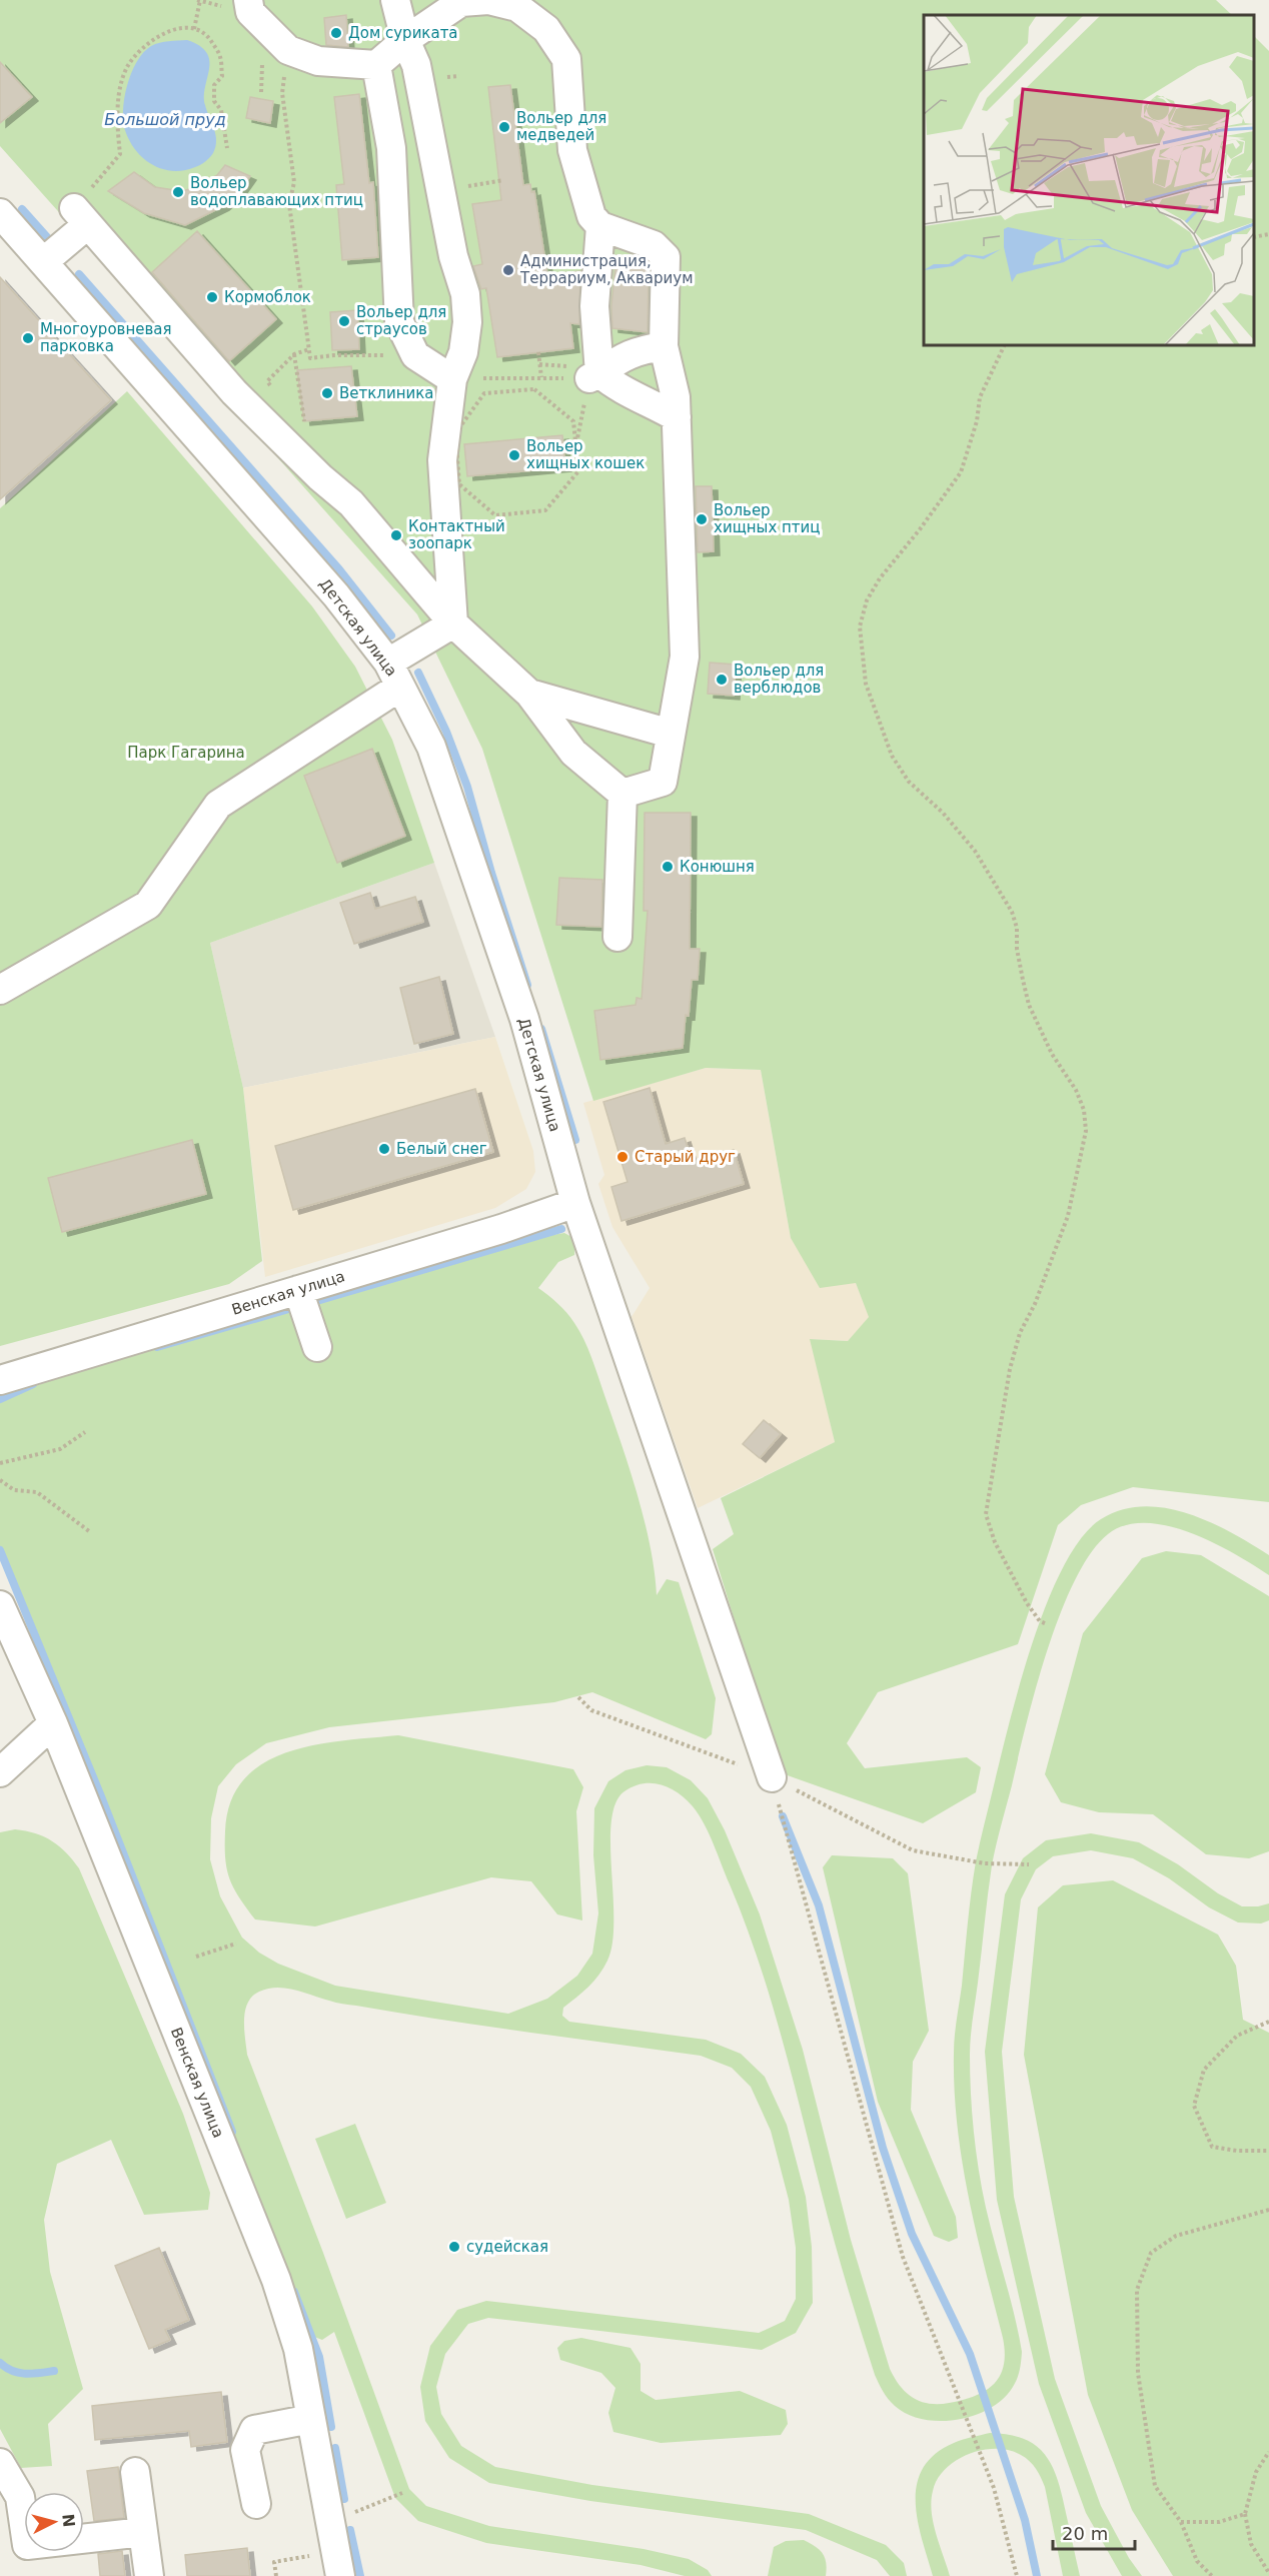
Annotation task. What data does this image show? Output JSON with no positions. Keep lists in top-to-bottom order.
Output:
{
  "streets": {
    "street": ["Детская улица", "Венская улица"]
  },
  "crossings": [
    ["Детская улица", "Венская улица"]
  ],
  "water": ["Большой пруд"],
  "parks": ["Парк Гагарина"],
  "places": [
    "Дом суриката",
    "Вольер для медведей",
    "Вольер водоплавающих птиц",
    "Администрация, Террариум, Аквариум",
    "Кормоблок",
    "Вольер для страусов",
    "Многоуровневая парковка",
    "Ветклиника",
    "Вольер хищных кошек",
    "Вольер хищных птиц",
    "Контактный зоопарк",
    "Вольер для верблюдов",
    "Конюшня",
    "Белый снег",
    "Старый друг",
    "судейская"
  ],
  "scale_bar": "20 m",
  "north": "right"
}
